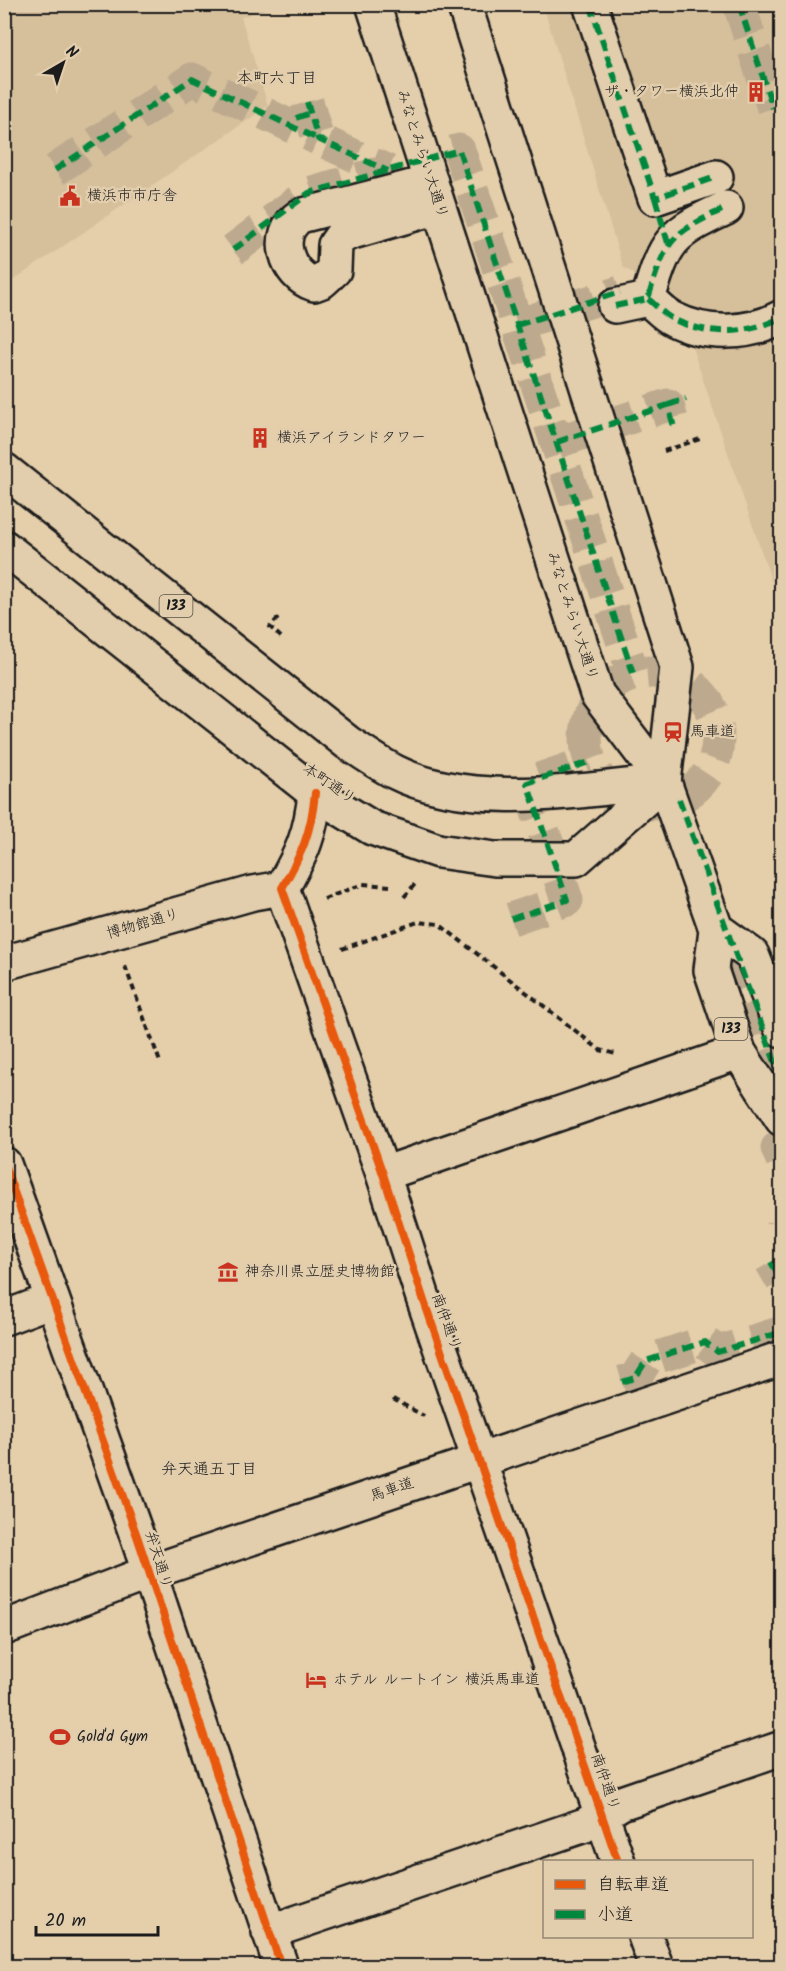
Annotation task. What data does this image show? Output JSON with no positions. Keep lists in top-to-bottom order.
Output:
{
  "streets": {
    "main road": [
      "みなとみらい大通り",
      "133",
      "本町通り",
      "博物館通り",
      "南仲通り",
      "馬車道",
      "弁天通り"
    ]
  },
  "crossings": [
    ["みなとみらい大通り", "133"],
    ["みなとみらい大通り", "本町通り"],
    ["133", "本町通り"],
    ["博物館通り", "南仲通り"],
    ["南仲通り", "馬車道"],
    ["馬車道", "弁天通り"]
  ],
  "districts": ["本町六丁目", "弁天通五丁目"],
  "places": {
    "building": ["ザ・タワー横浜北仲", "横浜アイランドタワー"],
    "public building": ["横浜市市庁舎"],
    "station": ["馬車道"],
    "museum": ["神奈川県立歴史博物館"],
    "hotel": ["ホテル ルートイン 横浜馬車道"],
    "sports": ["Gold'd Gym"]
  },
  "legend": ["自転車道", "小道"],
  "scale_bar": "20 m",
  "north": "top right"
}
